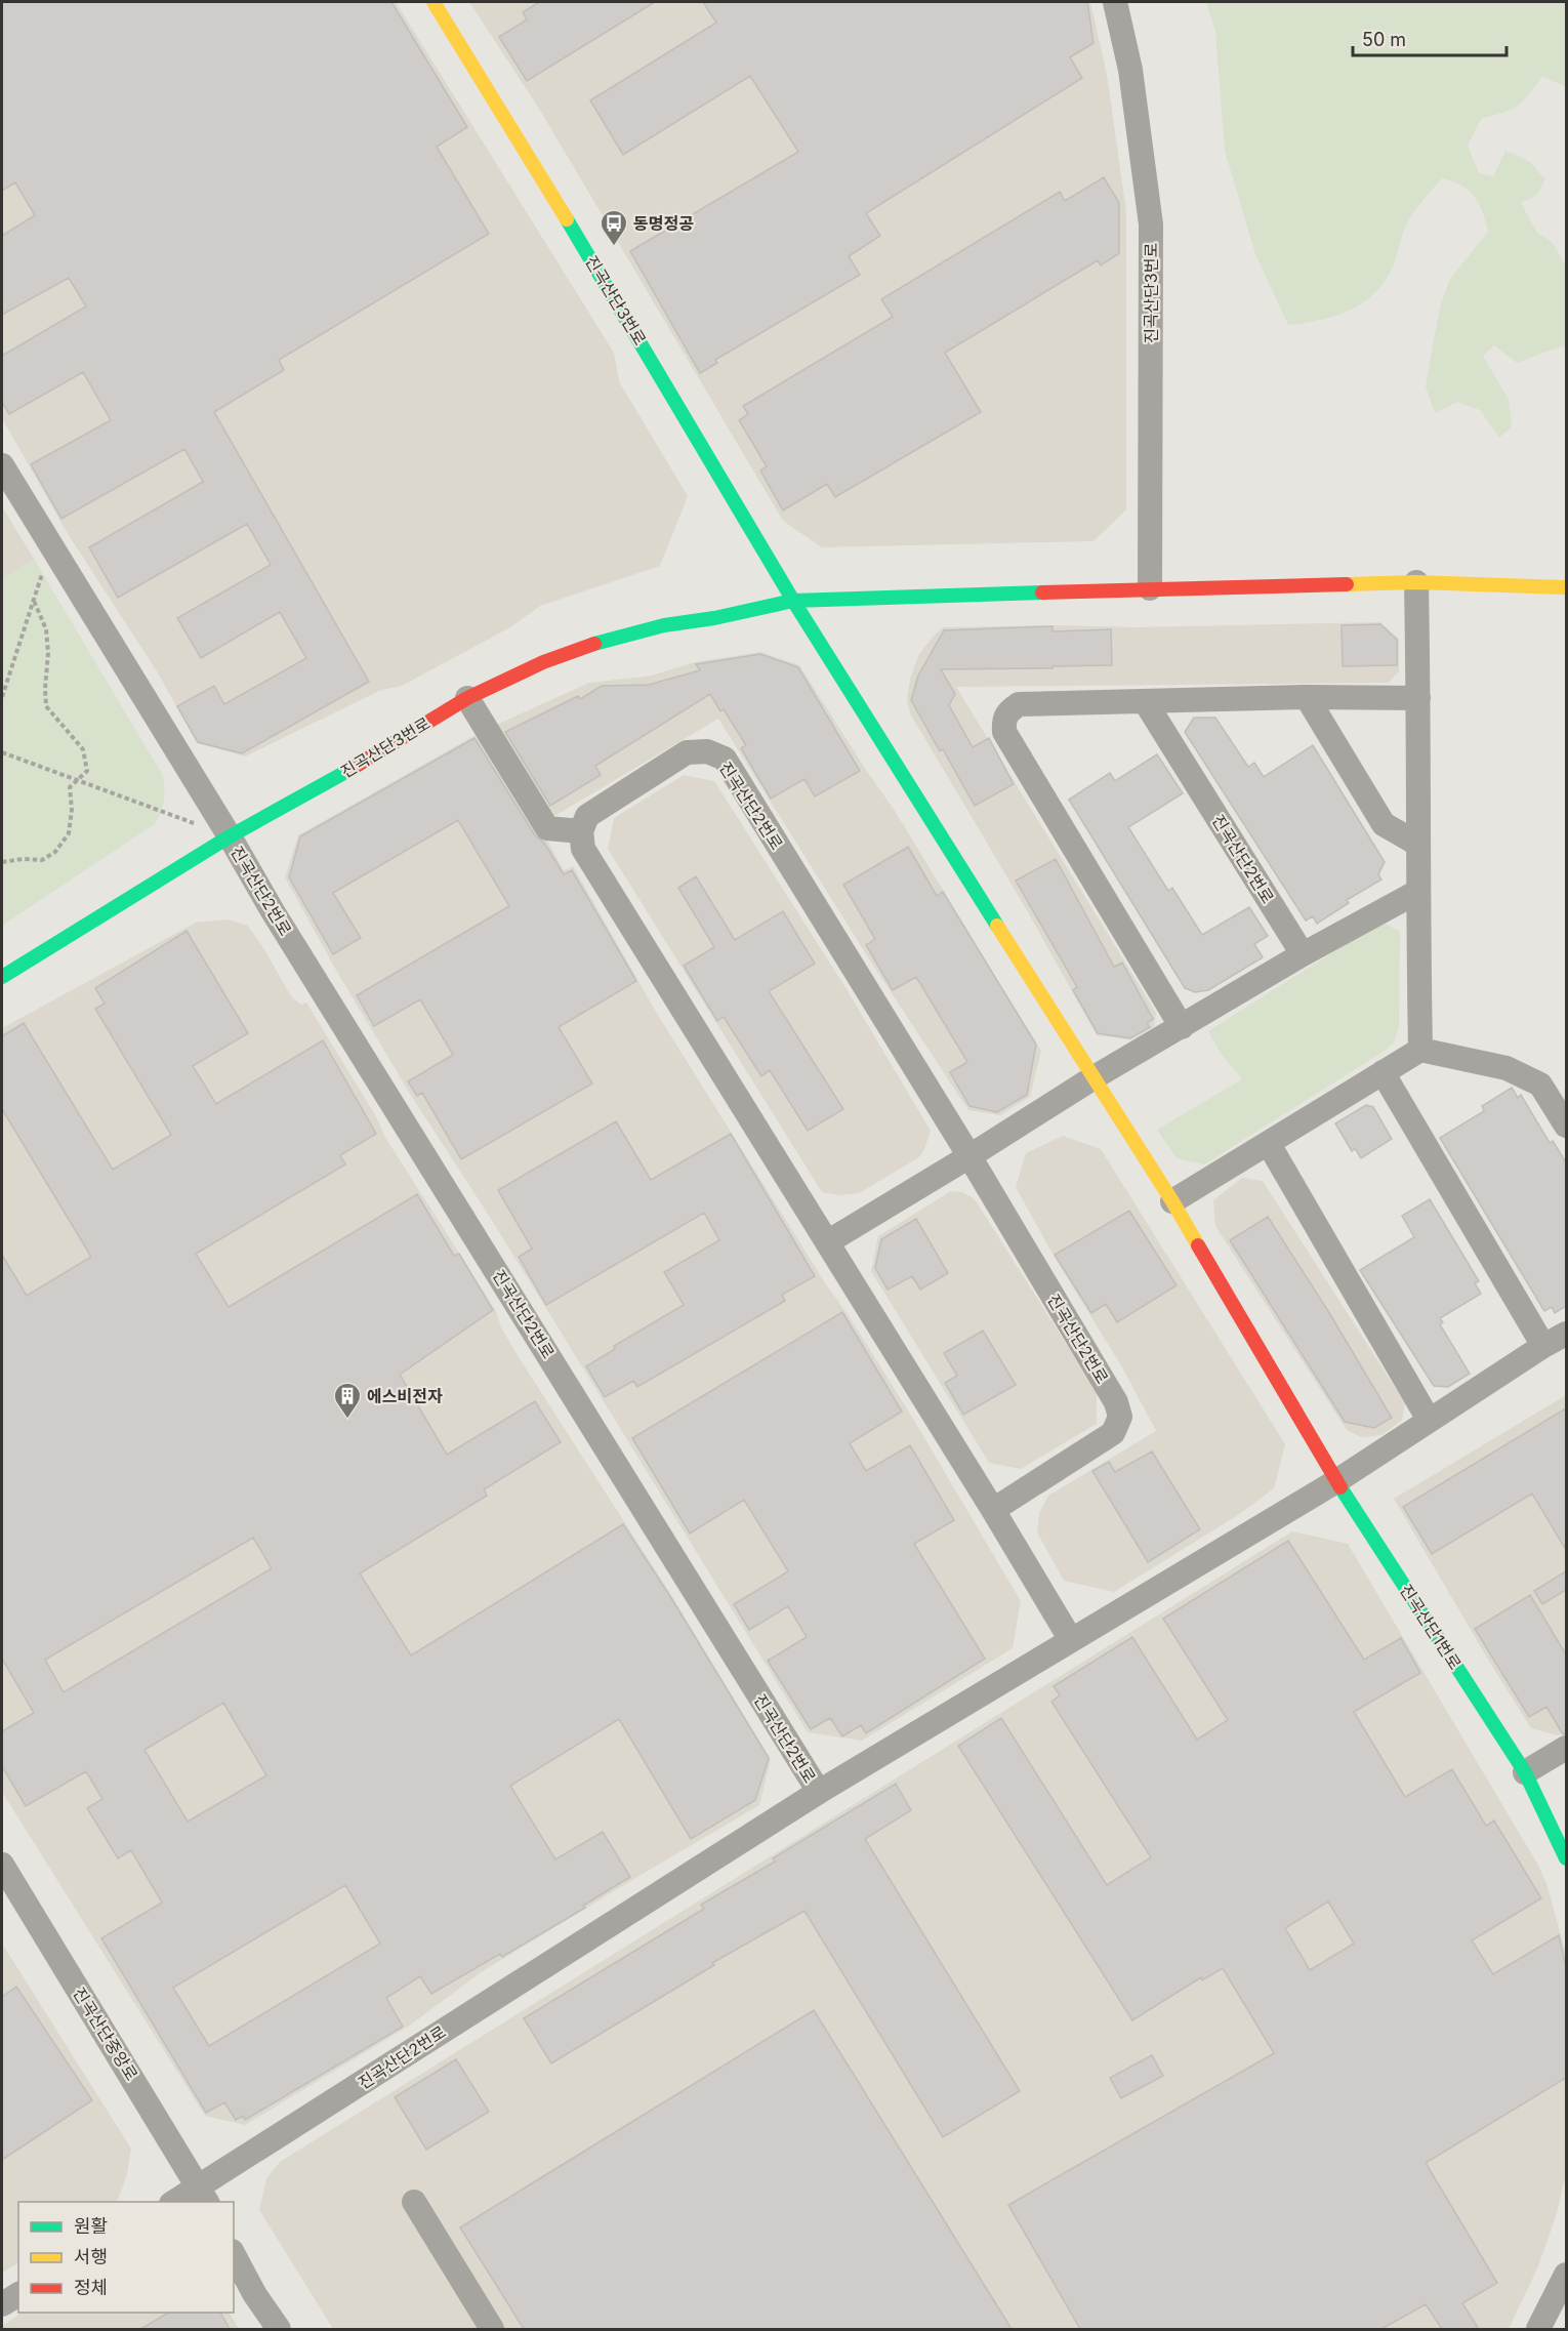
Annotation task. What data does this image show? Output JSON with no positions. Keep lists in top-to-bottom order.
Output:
{
  "streets": {
    "street": [
      "진곡산단3번로",
      "진곡산단2번로",
      "진곡산단1번로",
      "진곡산단중앙로"
    ]
  },
  "crossings": [
    ["진곡산단3번로", "진곡산단2번로"],
    ["진곡산단2번로", "진곡산단1번로"],
    ["진곡산단2번로", "진곡산단중앙로"]
  ],
  "places": {
    "bus stop": ["동명정공"],
    "building": ["에스비전자"]
  },
  "legend": ["원활", "서행", "정체"],
  "scale_bar": "50 m"
}
